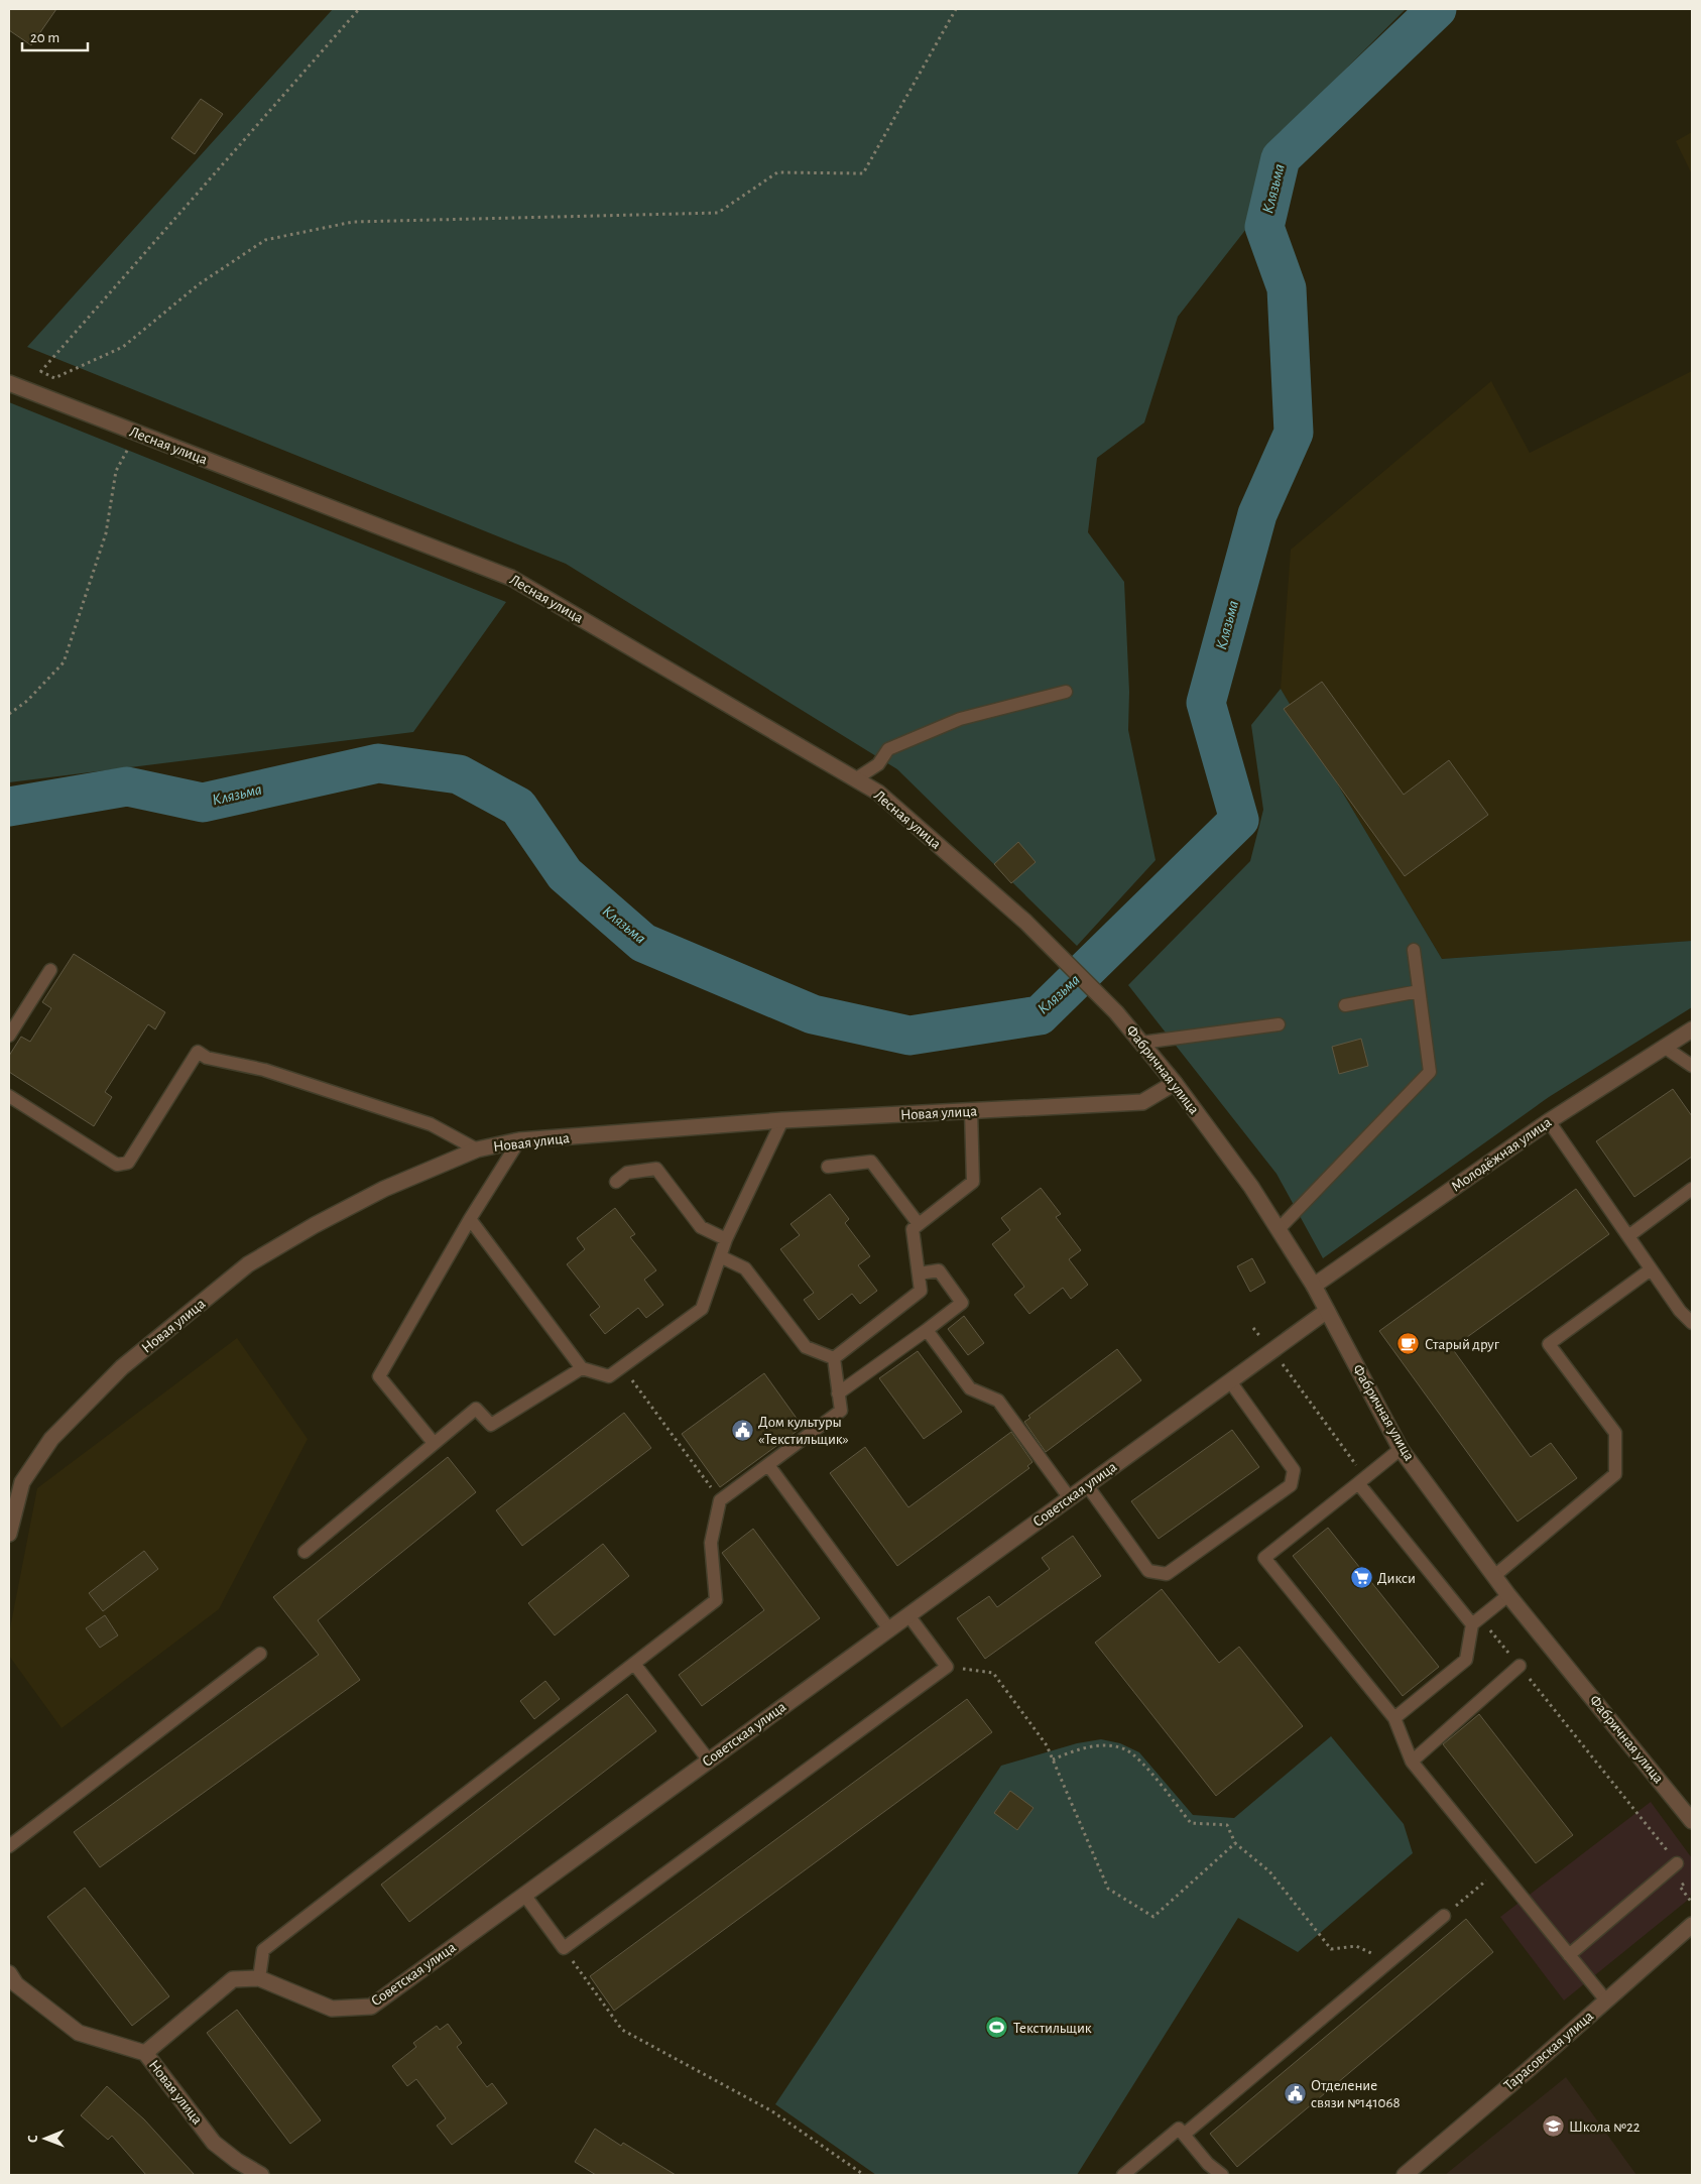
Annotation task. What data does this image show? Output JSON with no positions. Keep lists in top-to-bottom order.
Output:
{
  "streets": {
    "street": [
      "Лесная улица",
      "Фабричная улица",
      "Новая улица",
      "Молодёжная улица",
      "Советская улица",
      "Тарасовская улица"
    ]
  },
  "crossings": [
    ["Лесная улица", "Фабричная улица"],
    ["Фабричная улица", "Новая улица"],
    ["Фабричная улица", "Молодёжная улица"],
    ["Фабричная улица", "Советская улица"],
    ["Новая улица", "Советская улица"]
  ],
  "water": ["Клязьма"],
  "places": {
    "cafe": ["Старый друг"],
    "public building": ["Дом культуры «Текстильщик»", "Отделение связи №141068"],
    "supermarket": ["Дикси"],
    "sports": ["Текстильщик"],
    "school or university": ["Школа №22"]
  },
  "scale_bar": "20 m",
  "north": "left"
}
